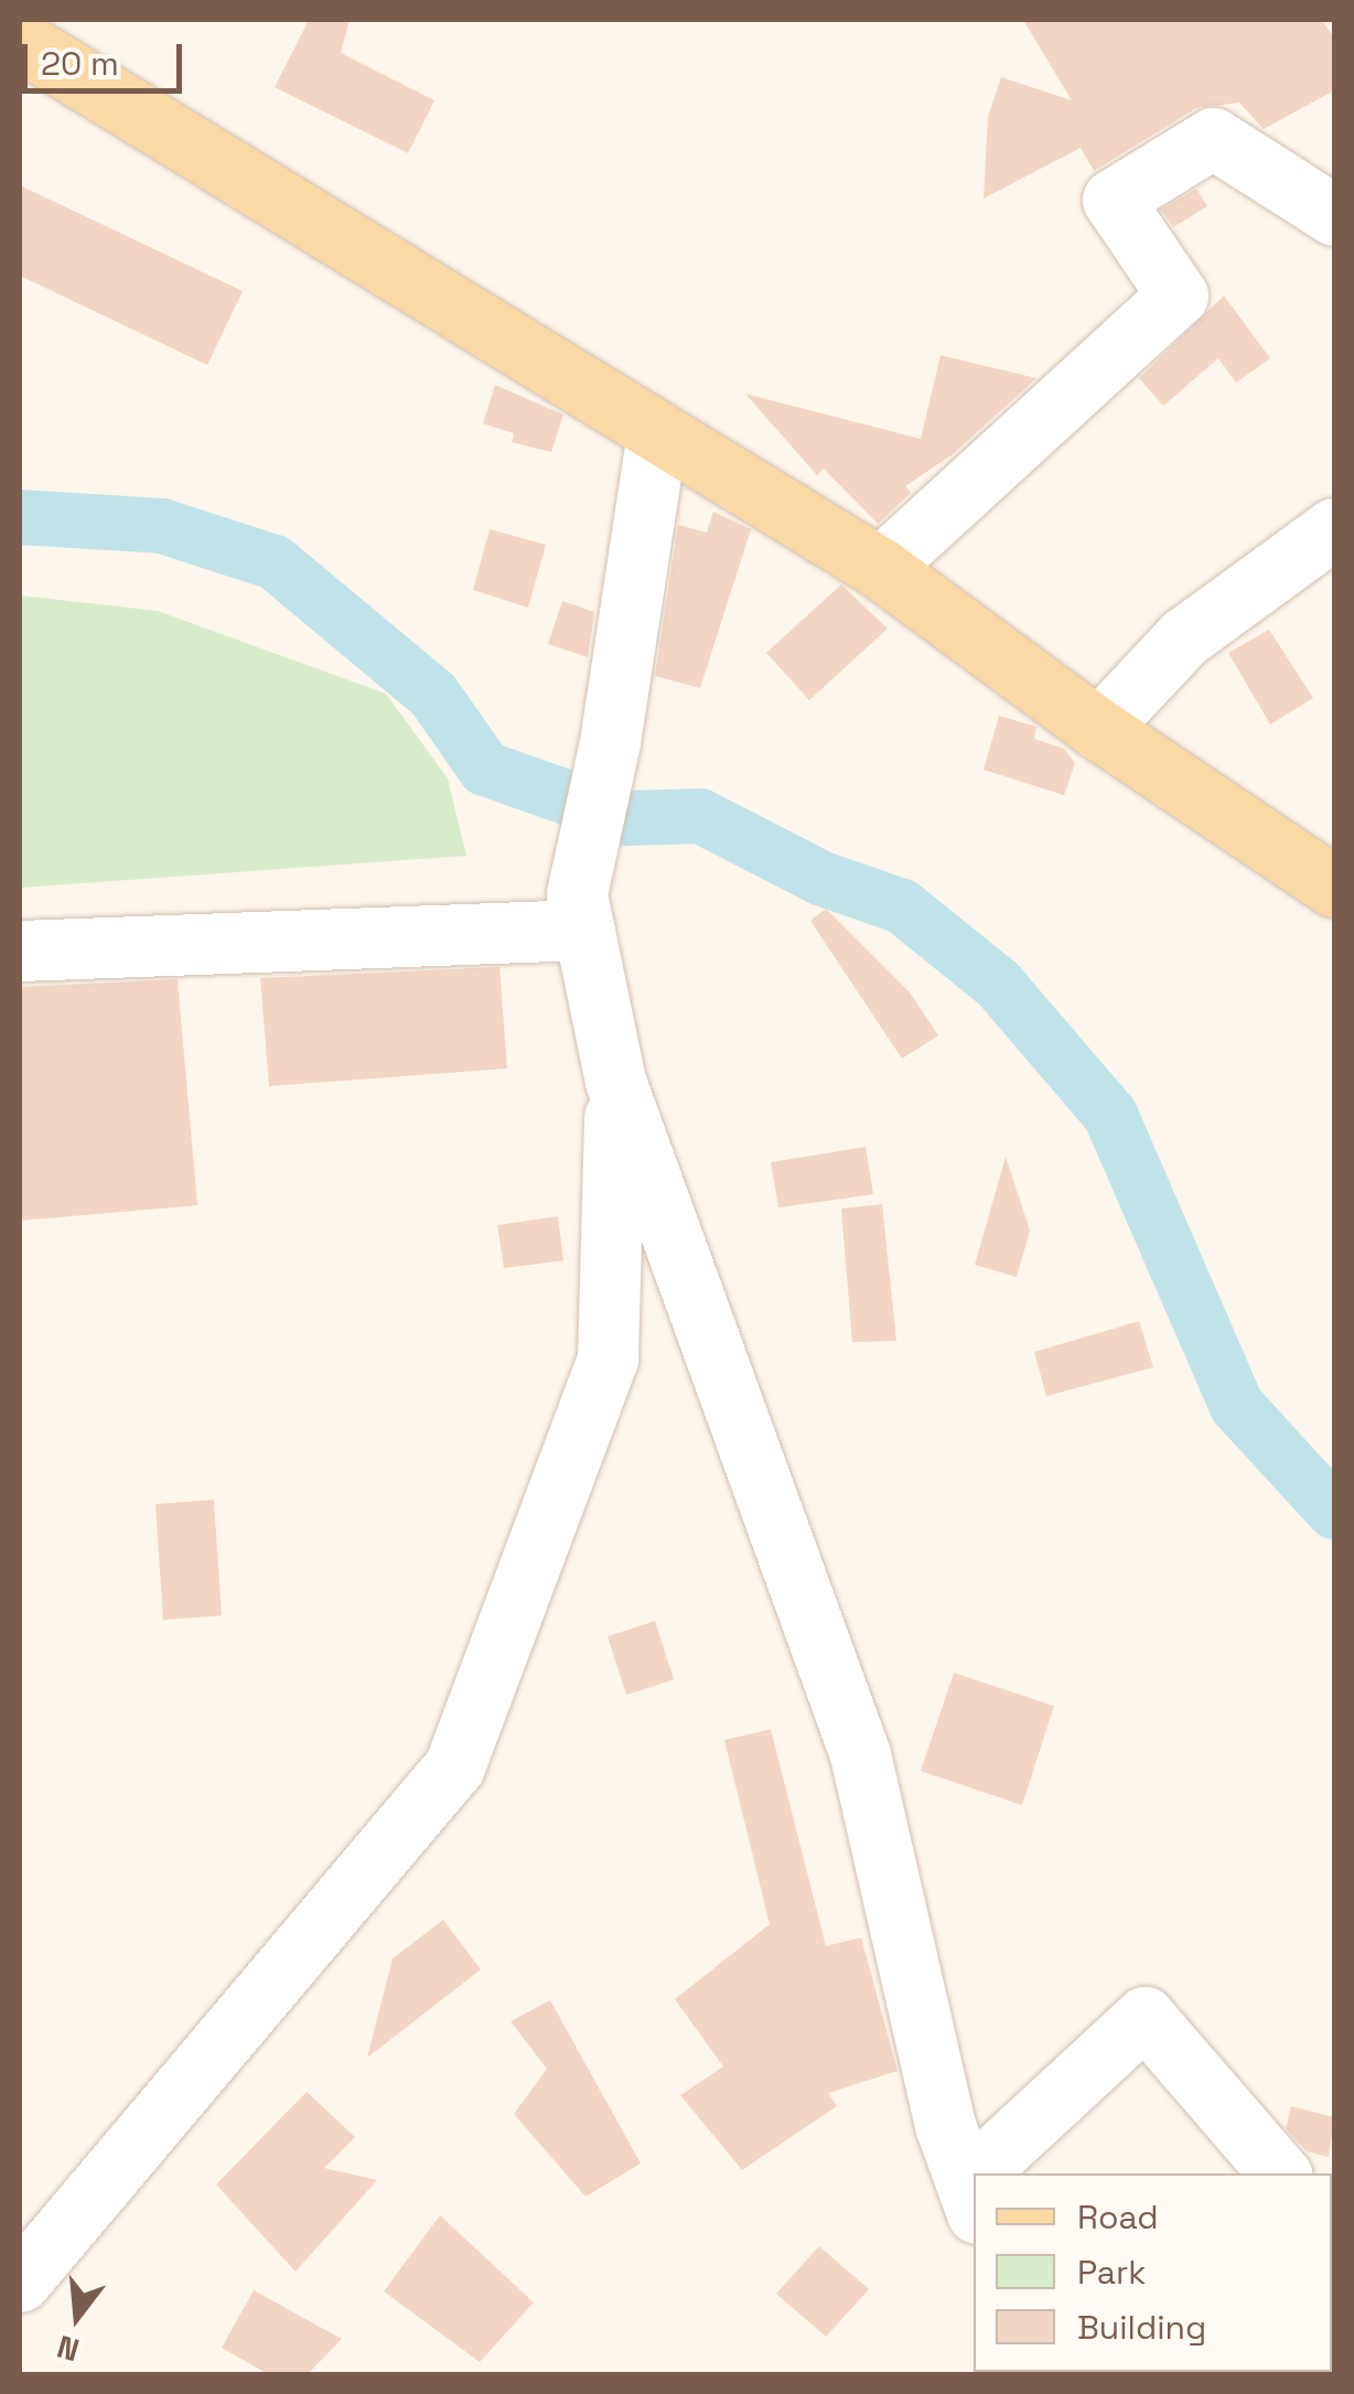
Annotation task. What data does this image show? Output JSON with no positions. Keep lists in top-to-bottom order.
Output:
{
  "legend": ["Road", "Park", "Building"],
  "scale_bar": "20 m",
  "north": "bottom"
}
